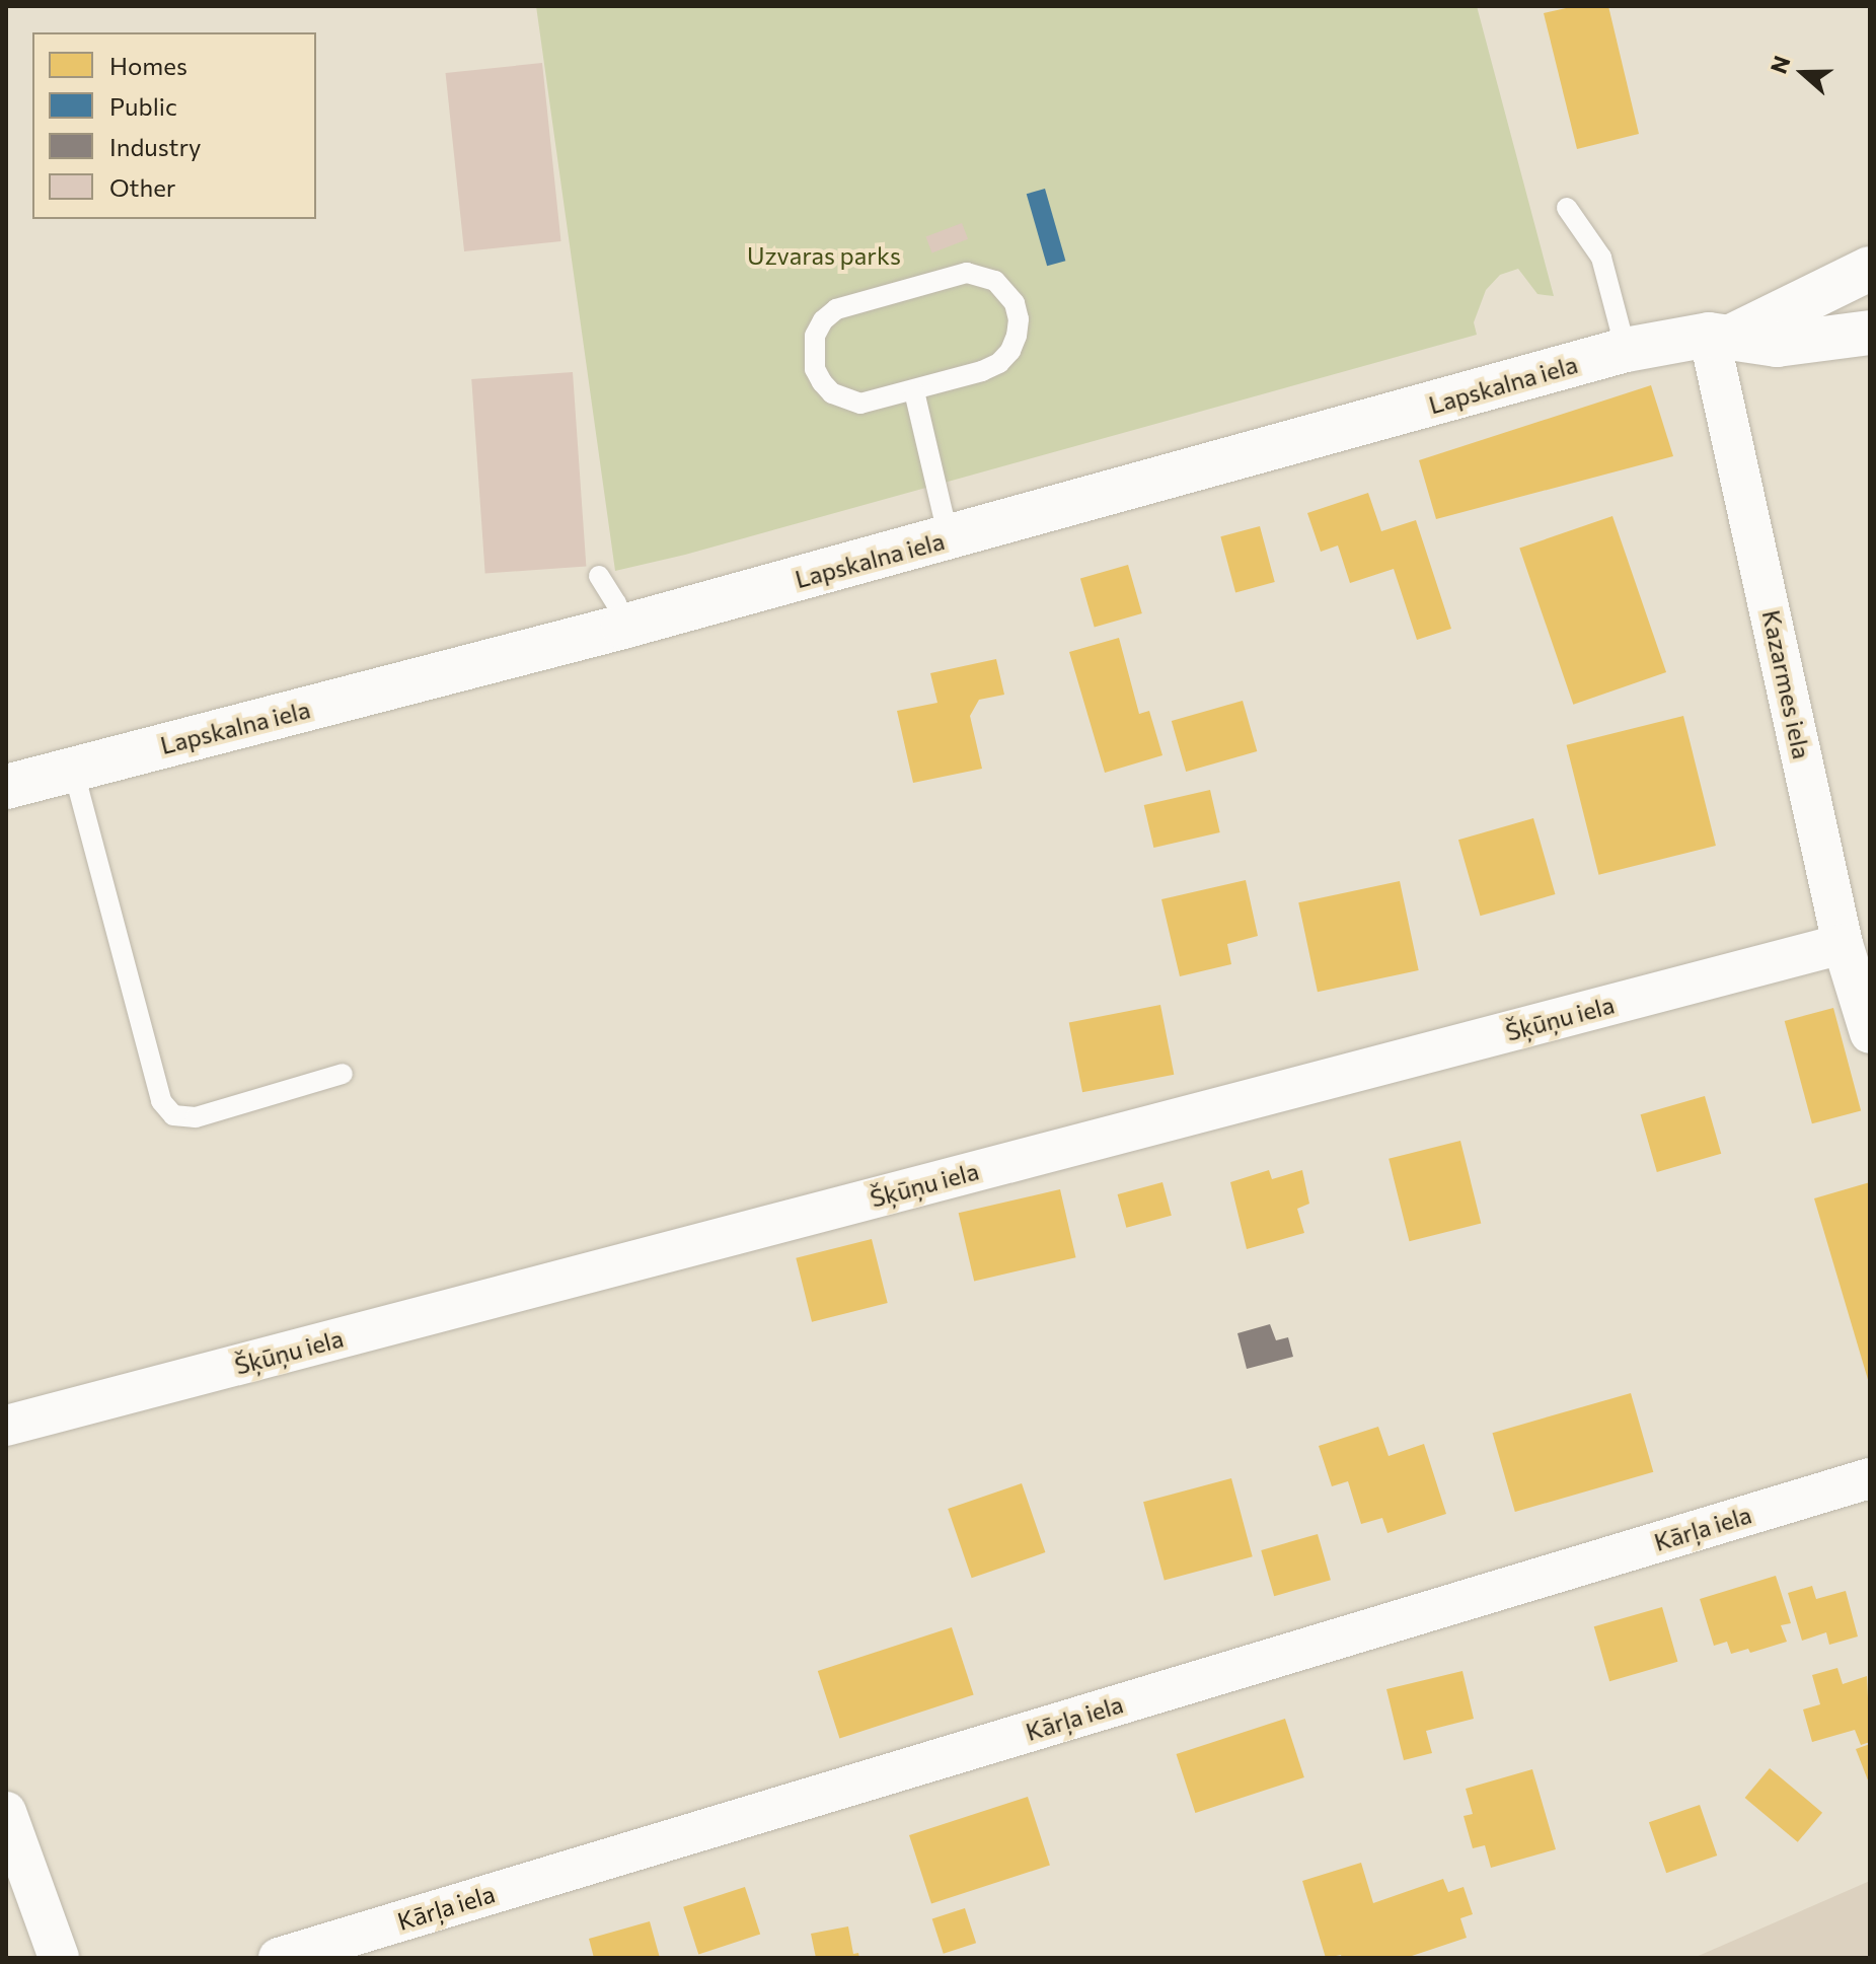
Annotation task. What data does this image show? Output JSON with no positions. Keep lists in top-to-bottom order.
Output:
{
  "streets": {
    "main road": ["Lapskalna iela"],
    "street": ["Kazarmes iela", "Šķūņu iela", "Kārļa iela"]
  },
  "crossings": [
    ["Lapskalna iela", "Kazarmes iela"],
    ["Kazarmes iela", "Šķūņu iela"]
  ],
  "parks": ["Uzvaras parks"],
  "legend": [
    "Homes",
    "Public",
    "Industry",
    "Other"
  ],
  "north": "left"
}
